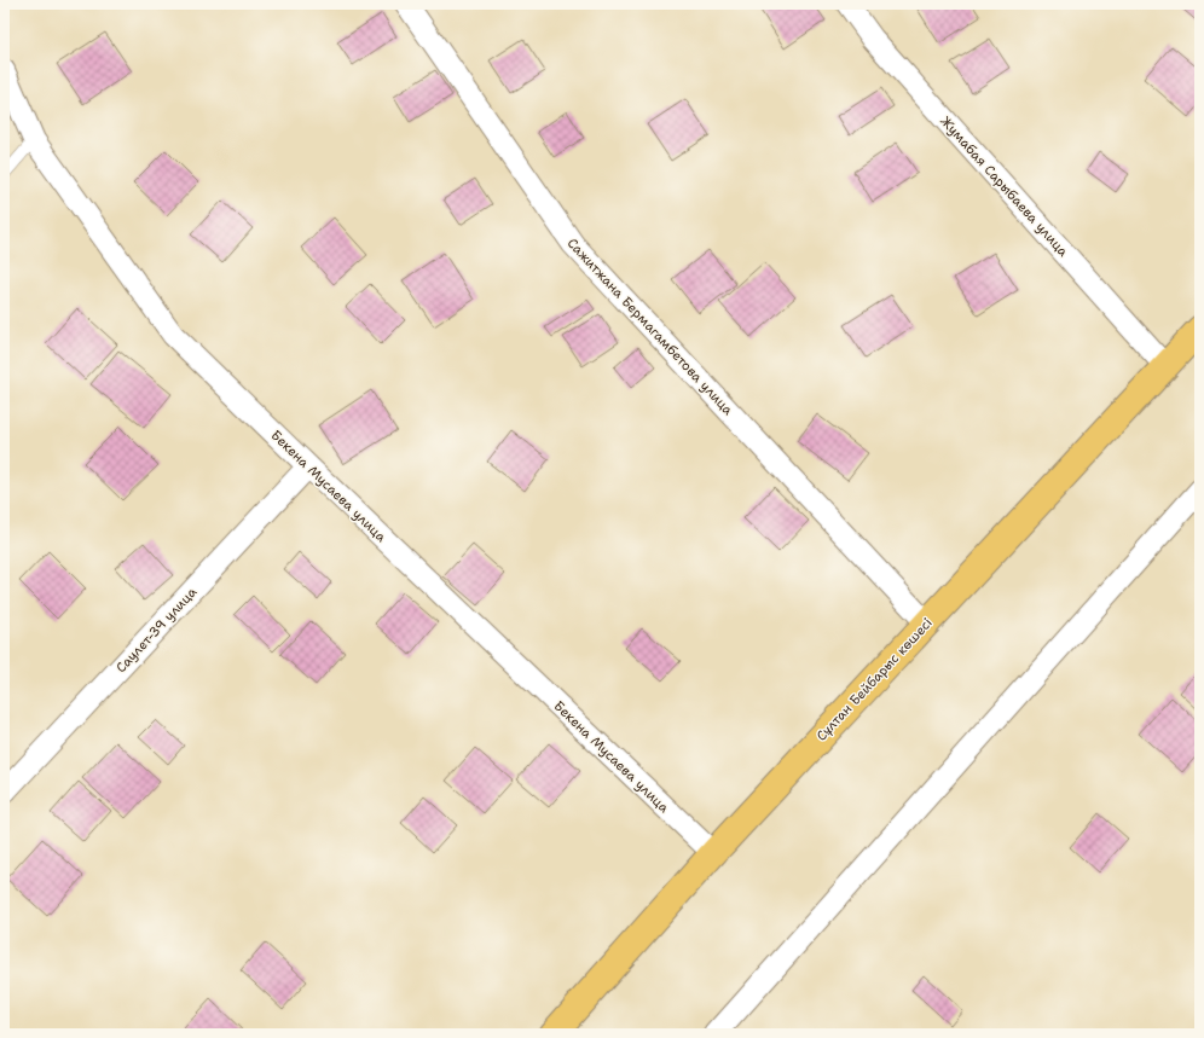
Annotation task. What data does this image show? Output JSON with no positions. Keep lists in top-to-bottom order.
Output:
{
  "streets": {
    "main road": ["Сұлтан Бейбарыс көшесі"],
    "street": [
      "Жумабая Сарыбаева улица",
      "Сажитжана Бермагамбетова улица",
      "Бекена Мусаева улица",
      "Саулет-39 улица"
    ]
  },
  "crossings": [
    ["Жумабая Сарыбаева улица", "Сұлтан Бейбарыс көшесі"],
    ["Сажитжана Бермагамбетова улица", "Сұлтан Бейбарыс көшесі"],
    ["Бекена Мусаева улица", "Саулет-39 улица"],
    ["Бекена Мусаева улица", "Сұлтан Бейбарыс көшесі"]
  ]
}
